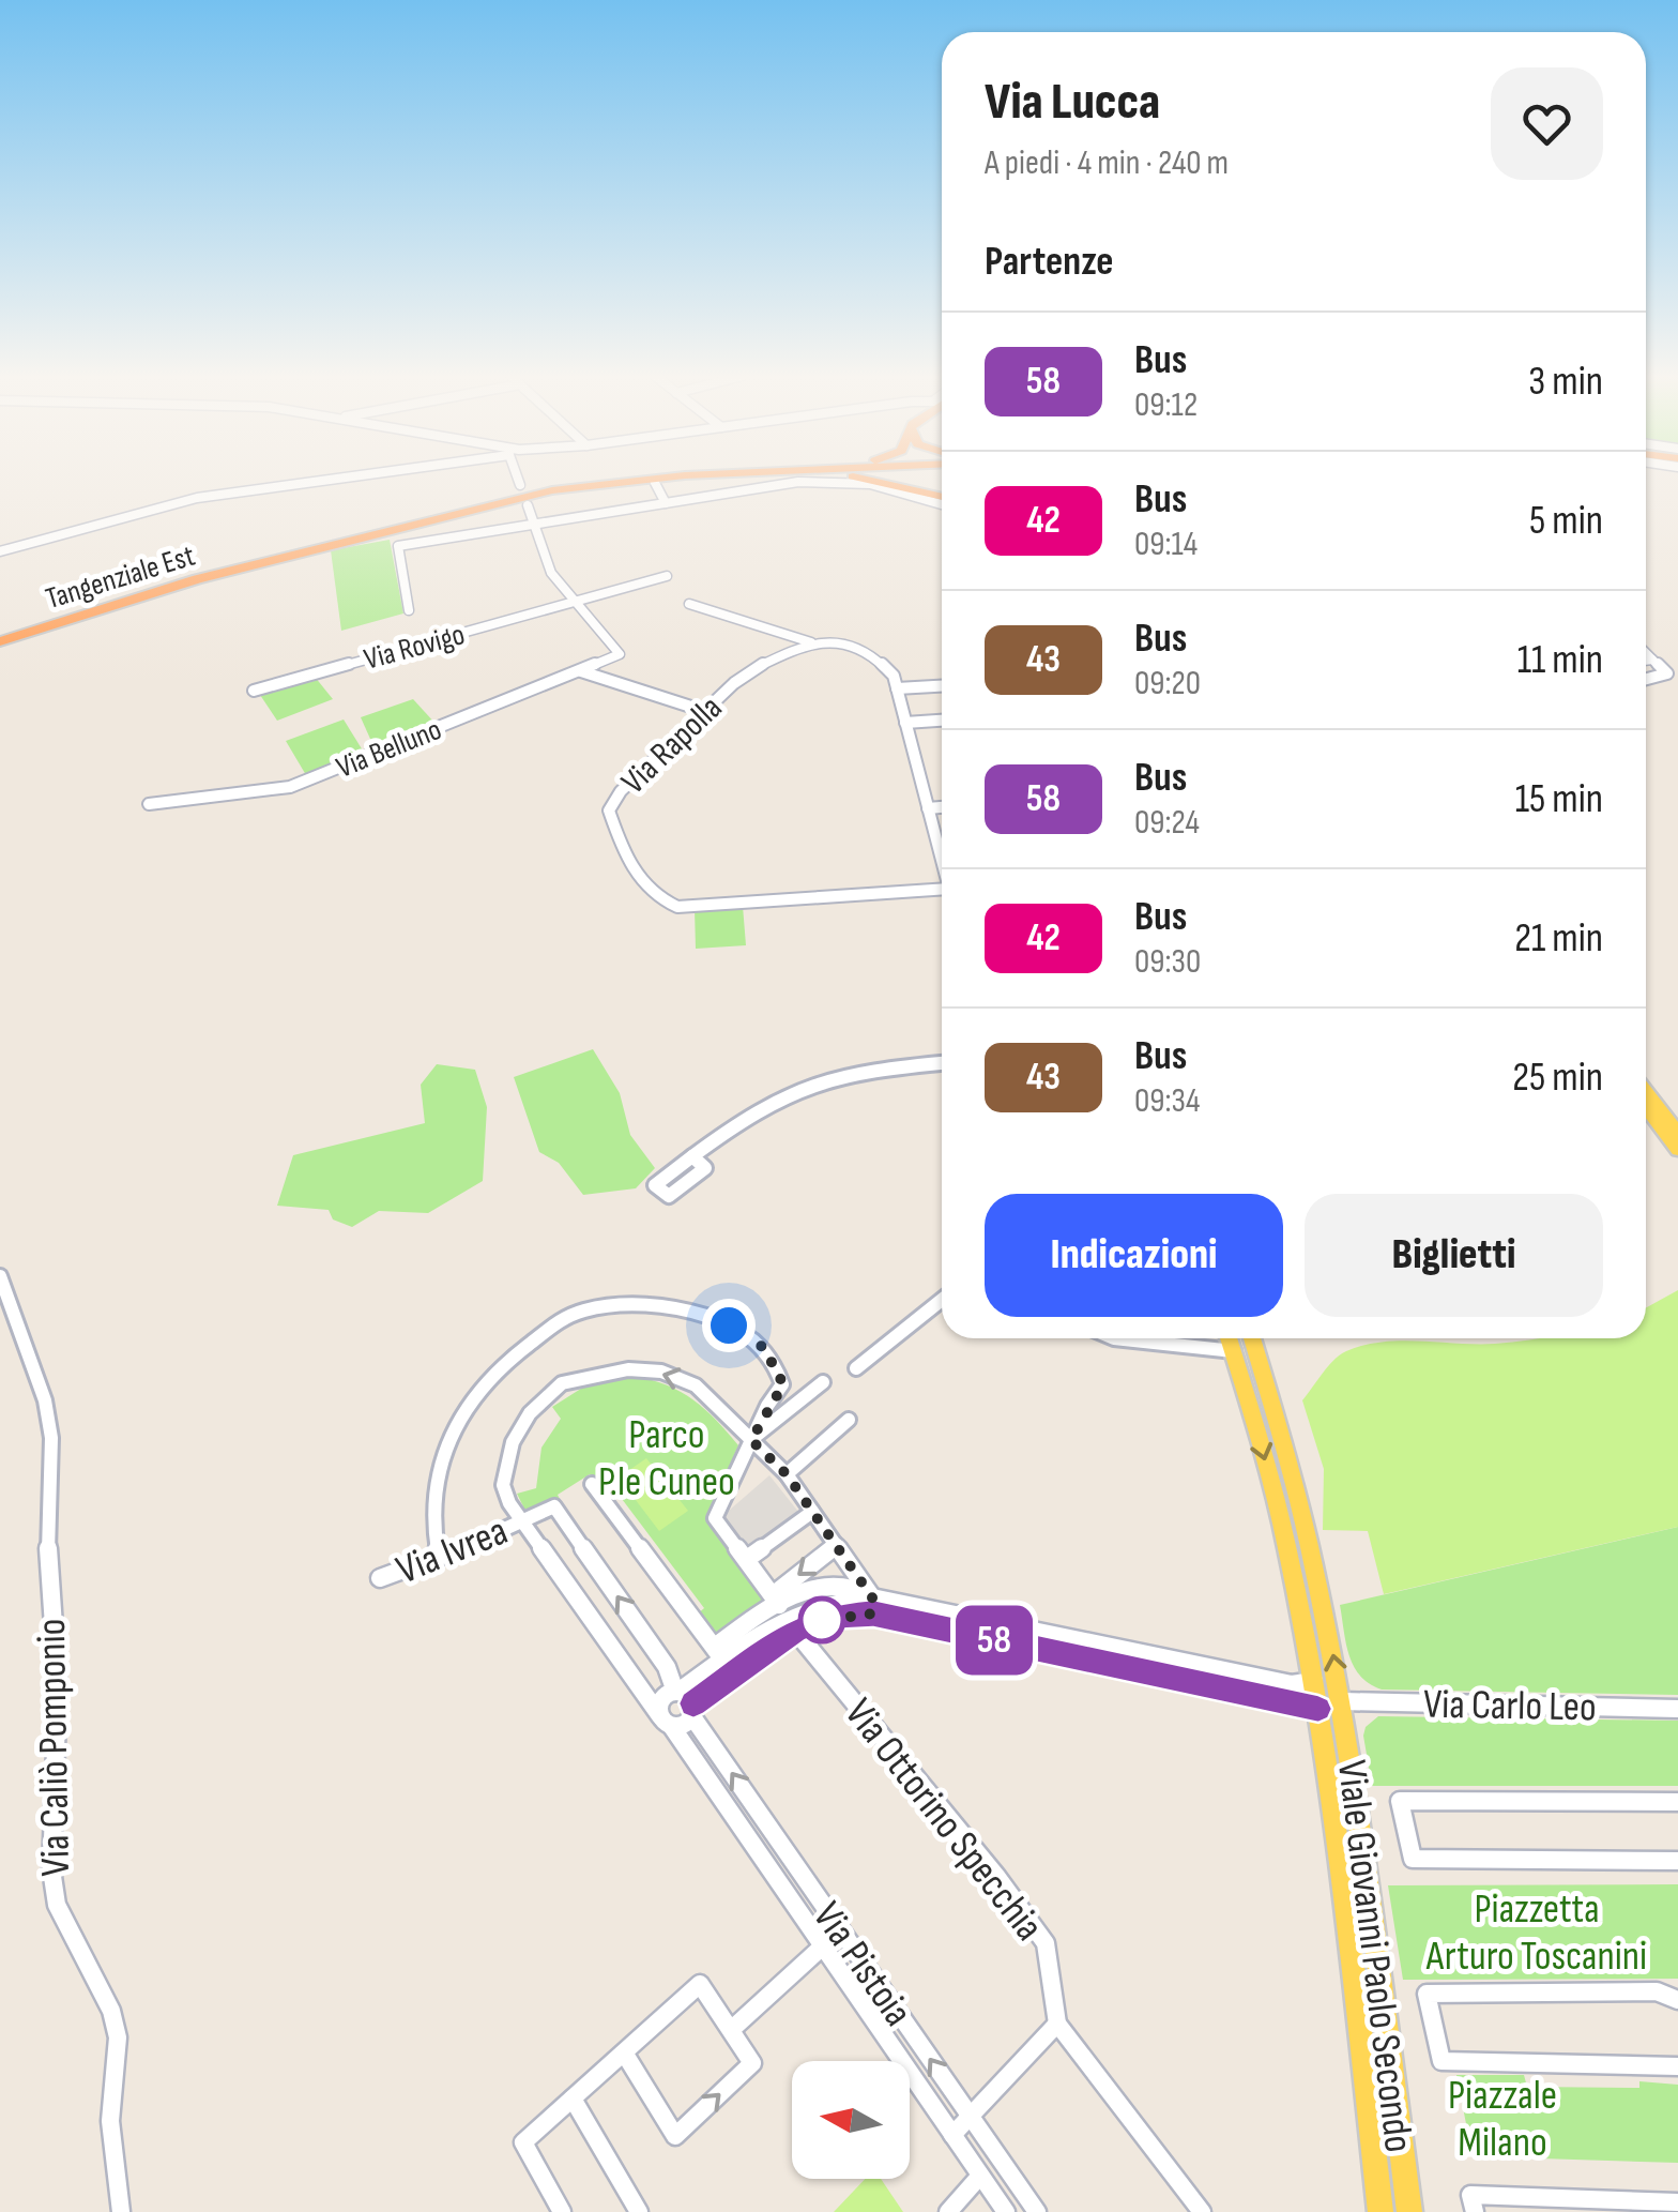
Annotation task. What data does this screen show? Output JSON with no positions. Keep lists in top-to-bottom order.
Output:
{
  "streets": {
    "highway": ["Tangenziale Est"],
    "main road": ["Viale Giovanni Paolo Secondo"],
    "street": [
      "Via Rovigo",
      "Via Rapolla",
      "Via Belluno",
      "Via Ivrea",
      "Via Carlo Leo",
      "Via Caliò Pomponio",
      "Via Ottorino Specchia",
      "Via Pistoia"
    ]
  },
  "crossings": [
    ["Via Rovigo", "Via Belluno"],
    ["Via Ivrea", "Via Pistoia"],
    ["Via Carlo Leo", "Viale Giovanni Paolo Secondo"]
  ],
  "parks": ["Parco P.le Cuneo", "Piazzetta Arturo Toscanini", "Piazzale Milano"],
  "lines": ["bus line 58"],
  "north": "left",
  "page": {
    "on_map": "58",
    "heading": [
      ["Via Lucca", "A piedi · 4 min · 240 m"],
      "Partenze"
    ],
    "list": [
      {
        "mark": "58",
        "name": "Bus",
        "note": "09:12",
        "value": "3 min"
      },
      {
        "mark": "42",
        "name": "Bus",
        "note": "09:14",
        "value": "5 min"
      },
      {
        "mark": "43",
        "name": "Bus",
        "note": "09:20",
        "value": "11 min"
      },
      {
        "mark": "58",
        "name": "Bus",
        "note": "09:24",
        "value": "15 min"
      },
      {
        "mark": "42",
        "name": "Bus",
        "note": "09:30",
        "value": "21 min"
      },
      {
        "mark": "43",
        "name": "Bus",
        "note": "09:34",
        "value": "25 min"
      }
    ],
    "buttons": ["Indicazioni", "Biglietti"]
  }
}
